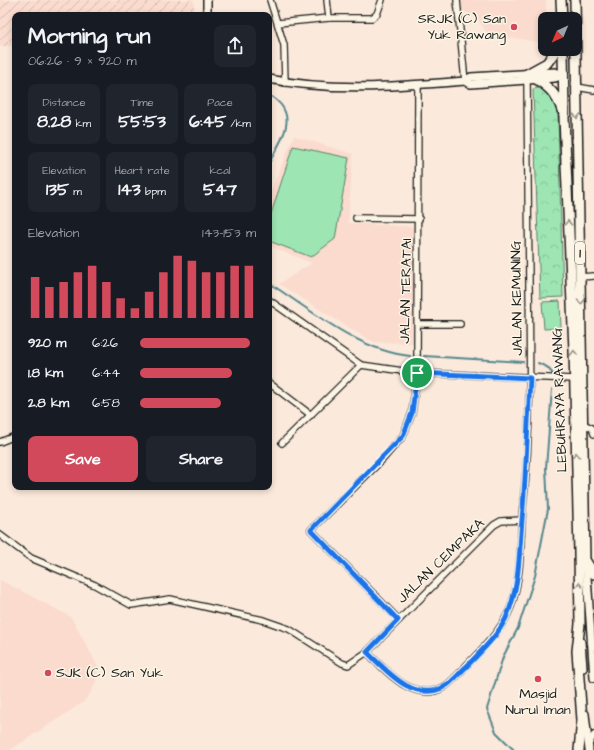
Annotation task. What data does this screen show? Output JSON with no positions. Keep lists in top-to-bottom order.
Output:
{
  "streets": {
    "main road": ["1", "LEBUHRAYA RAWANG"],
    "street": ["JALAN TERATAI", "JALAN KEMUNING", "JALAN CEMPAKA"]
  },
  "crossings": [
    ["JALAN TERATAI", "JALAN CEMPAKA"],
    ["JALAN KEMUNING", "JALAN CEMPAKA"]
  ],
  "places": ["SRJK (C) San Yuk Rawang", "SJK (C) San Yuk", "Masjid Nurul Iman"],
  "north": "bottom left",
  "page": {
    "heading": ["Morning run", "06:26 · 9 × 920 m"],
    "stats": [
      ["Distance", "8.28 km"],
      ["Time", "55:53"],
      ["Pace", "6:45 /km"],
      ["Elevation", "135 m"],
      ["Heart rate", "143 bpm"],
      ["kcal", "547"]
    ],
    "chart": ["Elevation", "143–153 m"],
    "list": [
      {
        "name": "920 m",
        "note": "6:26"
      },
      {
        "name": "1.8 km",
        "note": "6:44"
      },
      {
        "name": "2.8 km",
        "note": "6:58"
      }
    ],
    "buttons": ["Save", "Share"]
  }
}
